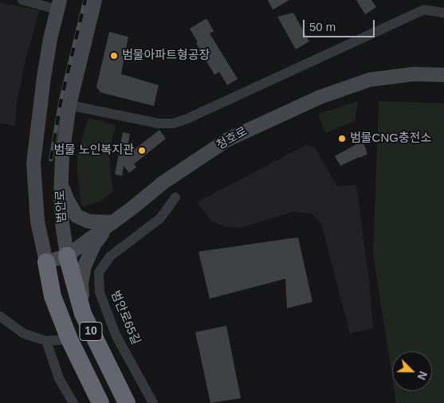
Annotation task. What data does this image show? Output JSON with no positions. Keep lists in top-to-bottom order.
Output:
{
  "streets": {
    "highway": ["범안로", "10"],
    "main road": ["청호로"],
    "street": ["범안로65길"]
  },
  "crossings": [
    ["청호로", "범안로"]
  ],
  "places": ["범물아파트형공장", "범물CNG충전소", "범물 노인복지관"],
  "scale_bar": "50 m",
  "north": "bottom right"
}
